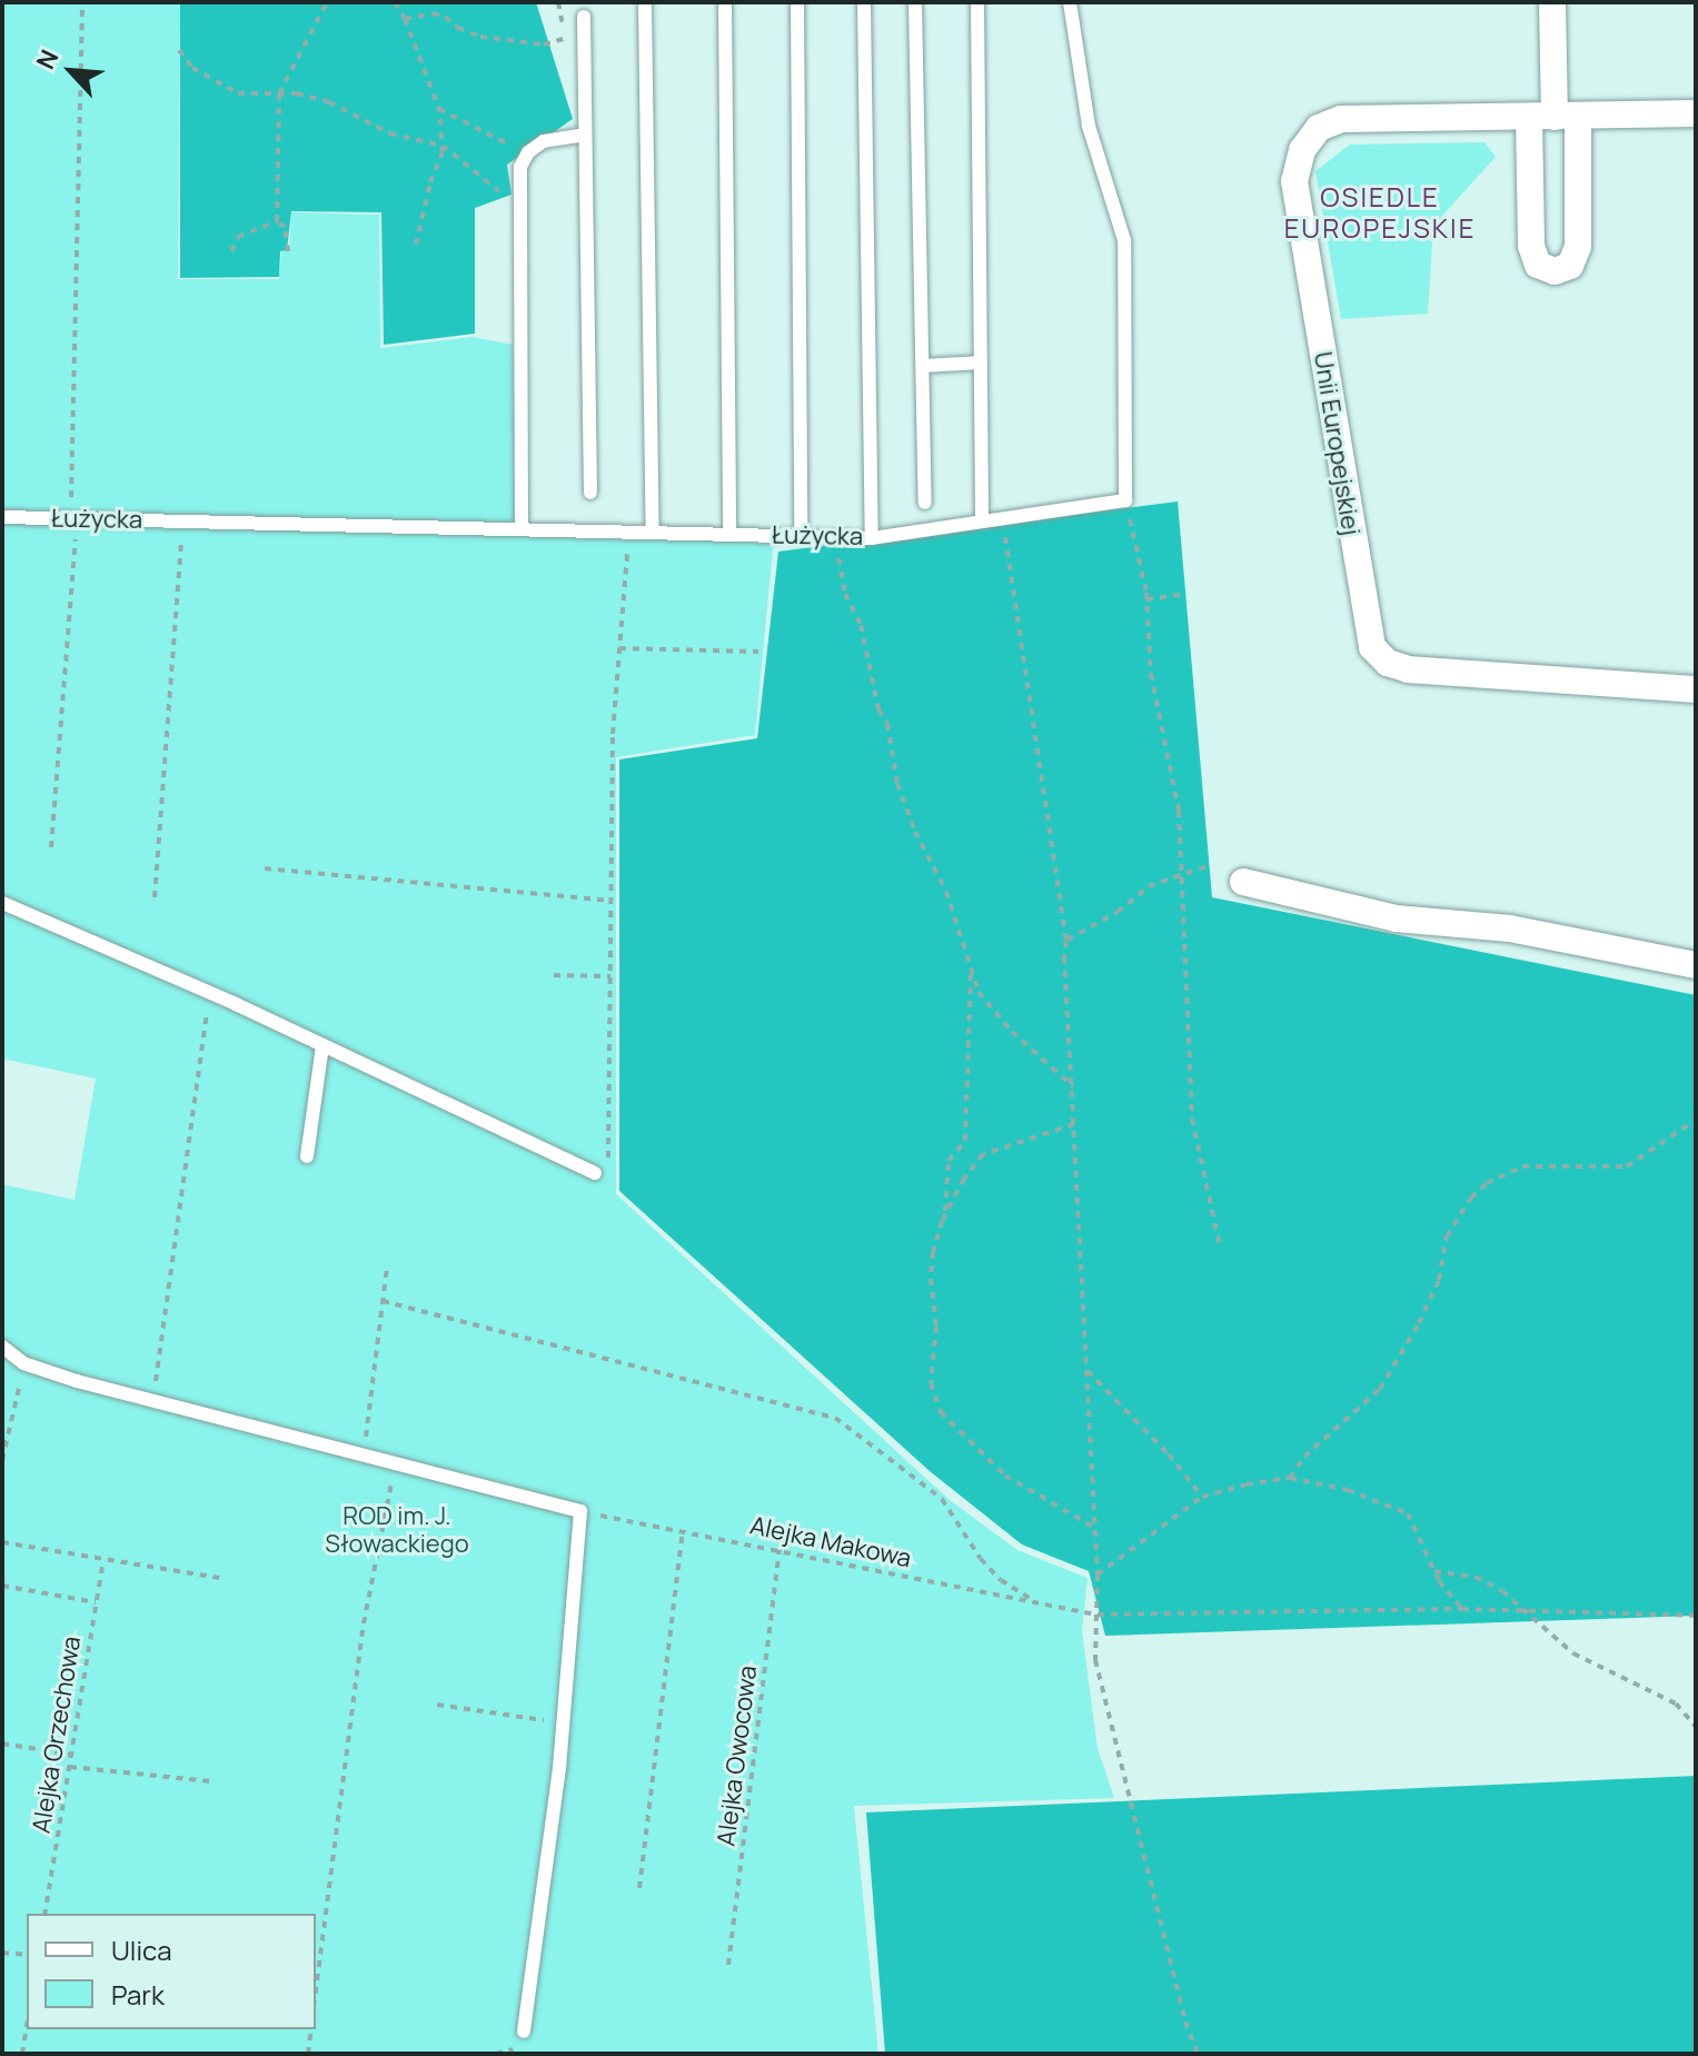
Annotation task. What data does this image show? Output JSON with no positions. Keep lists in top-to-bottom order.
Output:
{
  "streets": {
    "street": ["Unii Europejskiej"],
    "lane": ["Łużycka"],
    "path": ["Alejka Makowa", "Alejka Orzechowa", "Alejka Owocowa"]
  },
  "crossings": [
    ["Alejka Makowa", "Alejka Owocowa"]
  ],
  "districts": ["OSIEDLE EUROPEJSKIE"],
  "parks": ["ROD im. J. Słowackiego"],
  "legend": ["Ulica", "Park"],
  "north": "top left"
}
